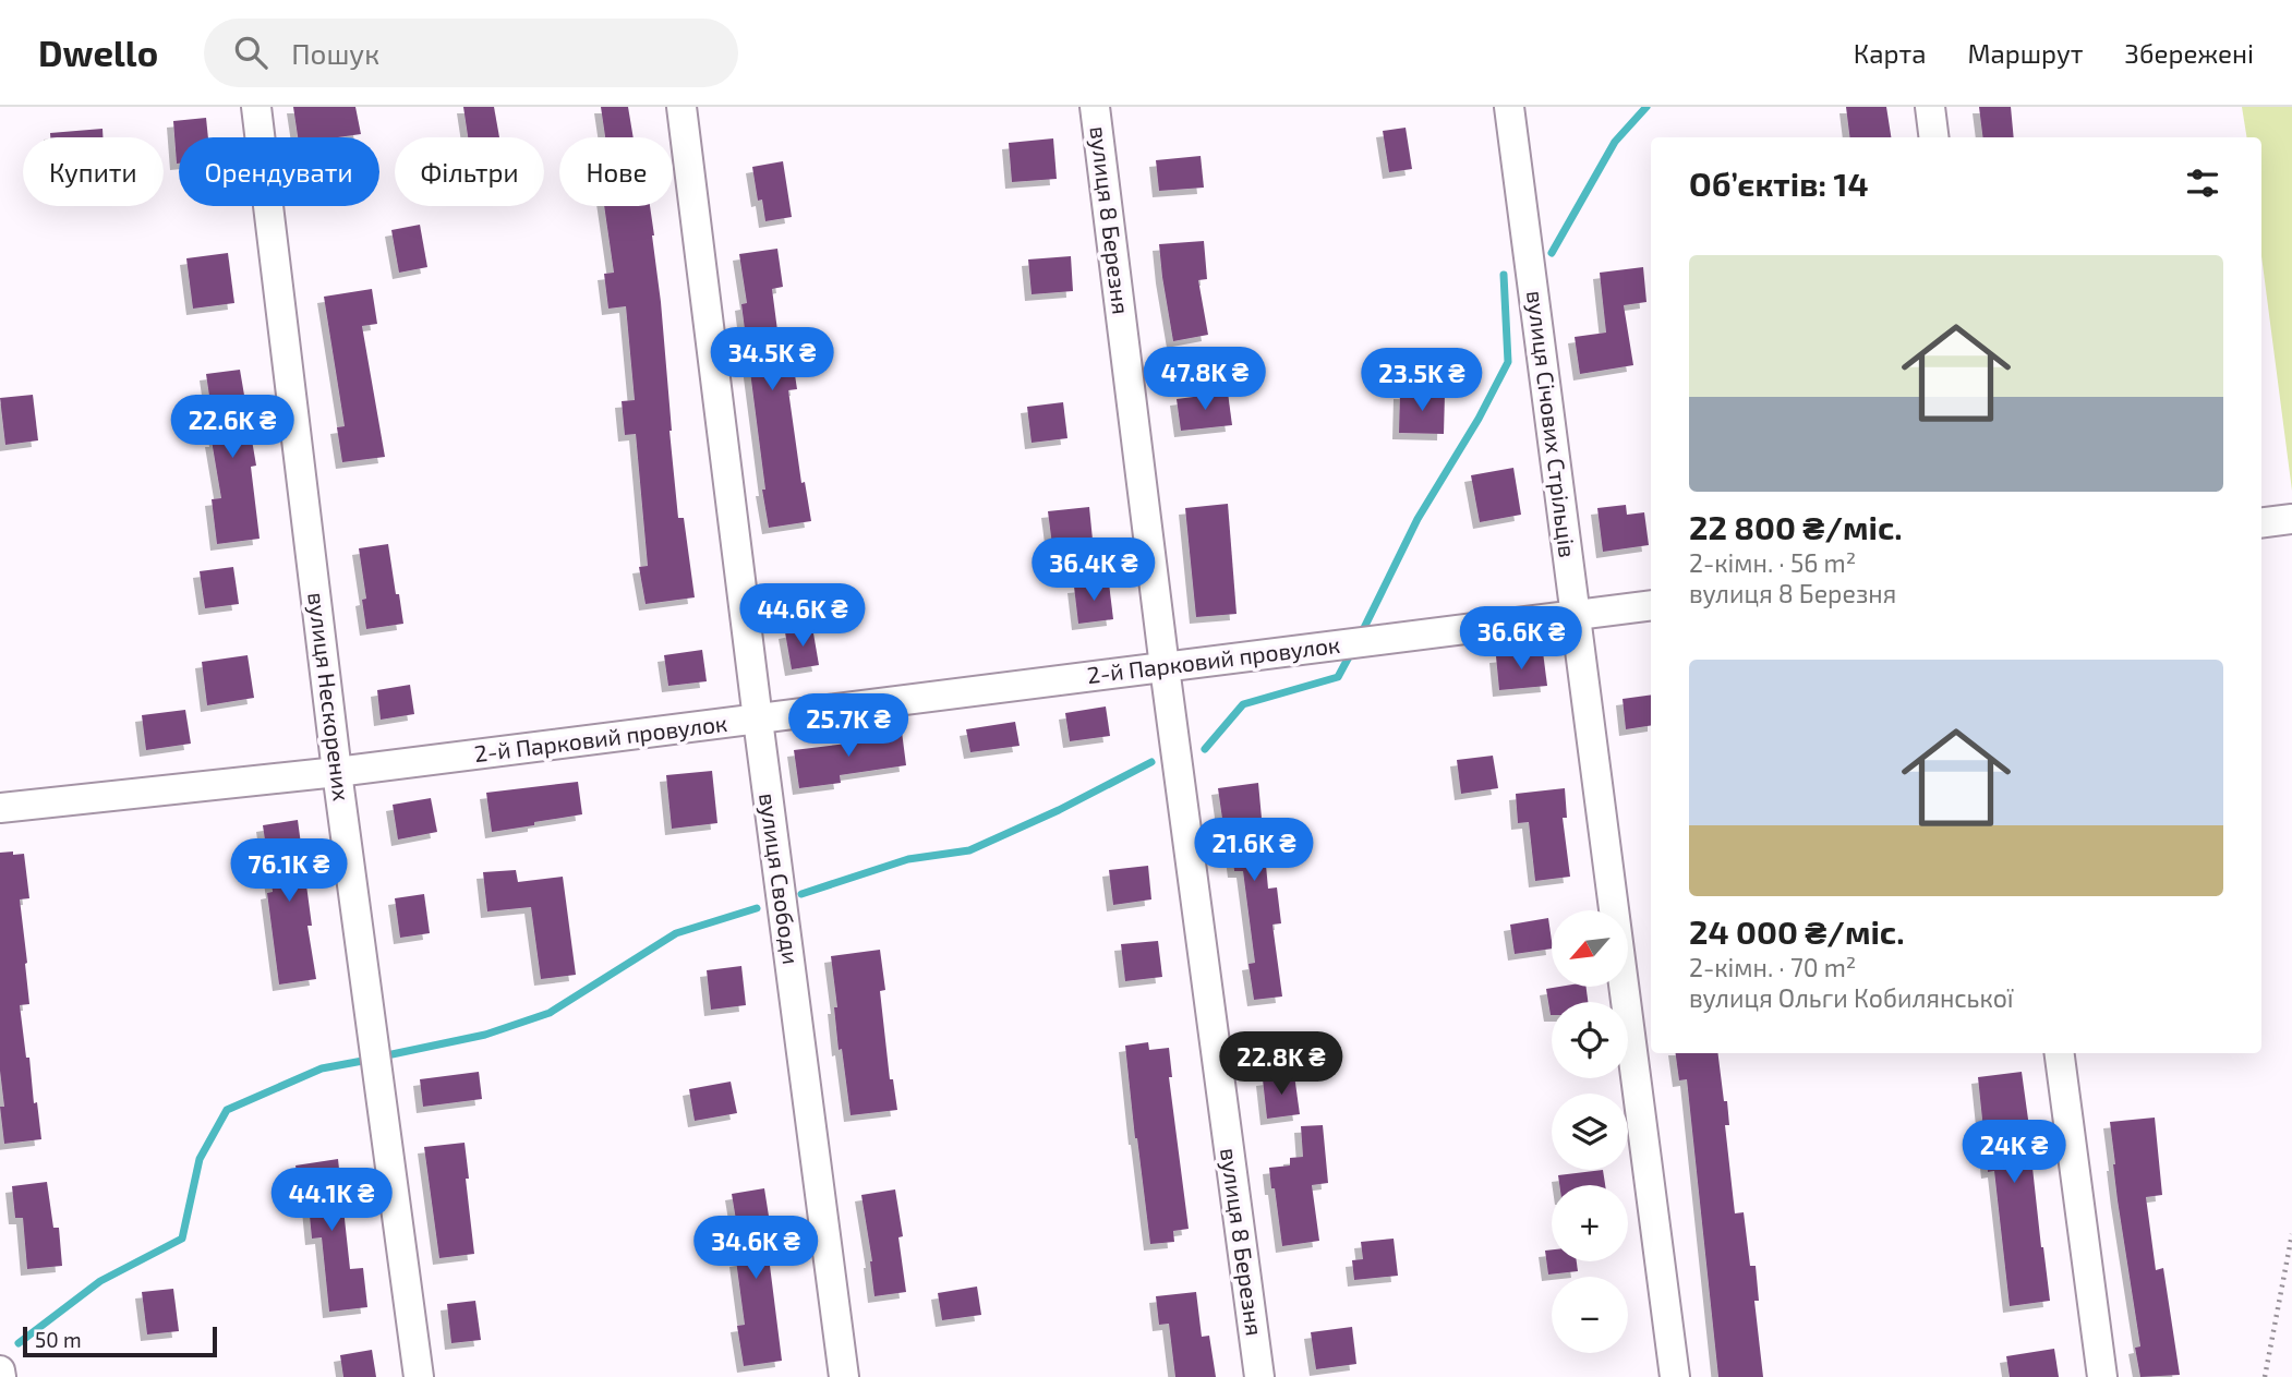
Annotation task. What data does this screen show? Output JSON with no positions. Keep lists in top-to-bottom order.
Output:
{
  "streets": {
    "street": [
      "вулиця 8 Березня",
      "вулиця Січових Стрільців",
      "2-й Парковий провулок",
      "вулиця Нескорених",
      "вулиця Свободи"
    ]
  },
  "crossings": [
    ["вулиця 8 Березня", "2-й Парковий провулок"],
    ["вулиця Січових Стрільців", "2-й Парковий провулок"],
    ["2-й Парковий провулок", "вулиця Нескорених"],
    ["2-й Парковий провулок", "вулиця Свободи"]
  ],
  "scale_bar": "50 m",
  "north": "bottom left",
  "page": {
    "header": "Dwello",
    "search": "Пошук",
    "nav": ["Карта", "Маршрут", "Збережені"],
    "chip": [
      "Купити",
      "Орендувати",
      "Фільтри",
      "Нове"
    ],
    "heading": "Об’єктів: 14",
    "list": [
      {
        "name": "22 800 ₴/міс.",
        "note": "2-кімн. · 56 m² · вулиця 8 Березня"
      },
      {
        "name": "24 000 ₴/міс.",
        "note": "2-кімн. · 70 m² · вулиця Ольги Кобилянської"
      }
    ],
    "price": [
      "34.5K ₴",
      "47.8K ₴",
      "23.5K ₴",
      "22.6K ₴",
      "36.4K ₴",
      "44.6K ₴",
      "36.6K ₴",
      "25.7K ₴",
      "21.6K ₴",
      "76.1K ₴",
      "22.8K ₴",
      "24K ₴",
      "44.1K ₴",
      "34.6K ₴"
    ],
    "map_buttons": ["+", "−"],
    "scale": "50 m"
  }
}
